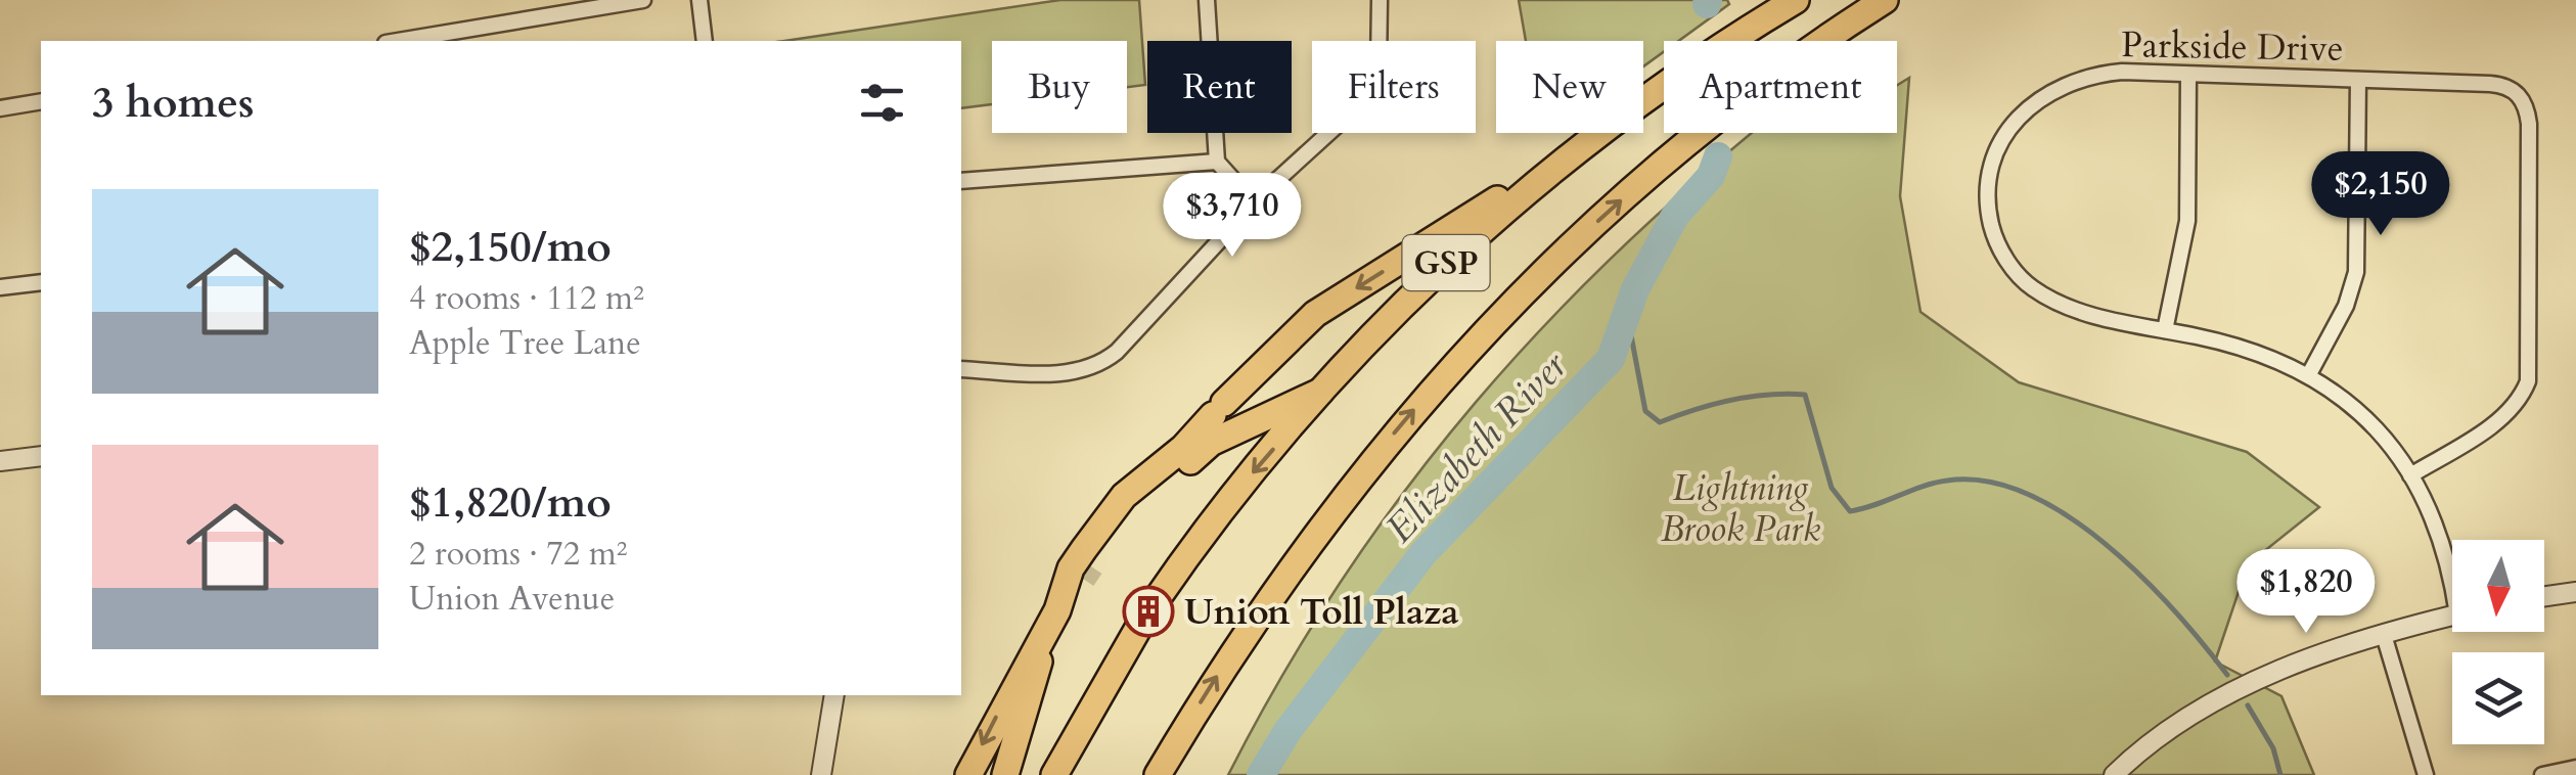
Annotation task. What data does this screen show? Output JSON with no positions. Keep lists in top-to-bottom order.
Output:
{
  "streets": {
    "highway": ["GSP"],
    "street": ["Parkside Drive"]
  },
  "water": ["Elizabeth River"],
  "parks": ["Lightning Brook Park"],
  "places": {
    "building": ["Union Toll Plaza"]
  },
  "north": "bottom",
  "page": {
    "chip": [
      "Buy",
      "Rent",
      "Filters",
      "New",
      "Apartment"
    ],
    "heading": "3 homes",
    "price": ["$2,150", "$3,710", "$1,820"],
    "list": [
      {
        "name": "$2,150/mo",
        "note": "4 rooms · 112 m² · Apple Tree Lane"
      },
      {
        "name": "$1,820/mo",
        "note": "2 rooms · 72 m² · Union Avenue"
      }
    ]
  }
}
